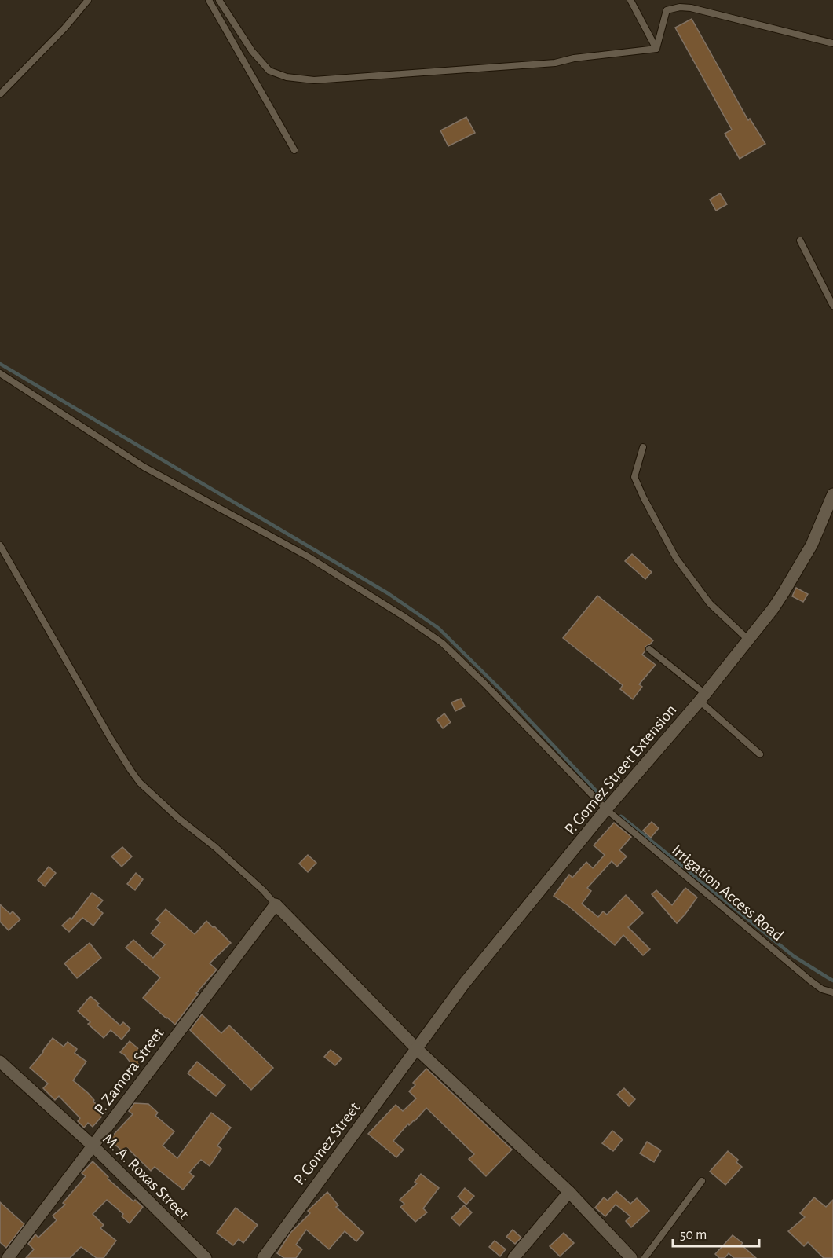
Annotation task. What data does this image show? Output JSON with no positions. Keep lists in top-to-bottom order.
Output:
{
  "streets": {
    "street": [
      "P. Gomez Street Extension",
      "P. Zamora Street",
      "P. Gomez Street",
      "M. A. Roxas Street"
    ],
    "lane": ["Irrigation Access Road"]
  },
  "crossings": [
    ["P. Gomez Street Extension", "Irrigation Access Road"],
    ["P. Gomez Street Extension", "P. Gomez Street"],
    ["P. Zamora Street", "M. A. Roxas Street"]
  ],
  "scale_bar": "50 m"
}
